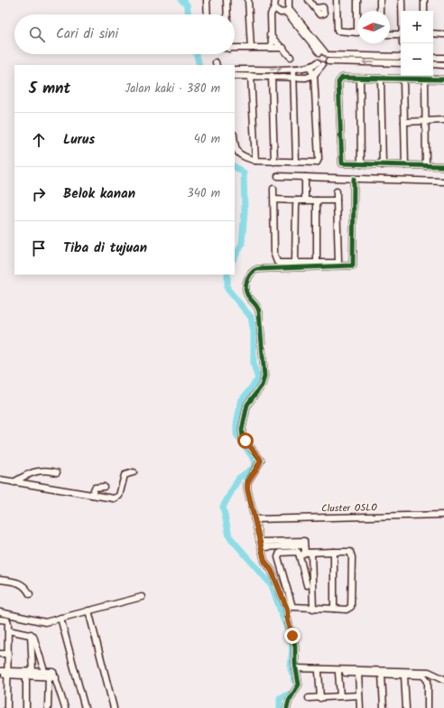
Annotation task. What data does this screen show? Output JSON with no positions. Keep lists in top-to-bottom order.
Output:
{
  "streets": {
    "street": ["Cluster OSLO"]
  },
  "north": "left",
  "page": {
    "map_buttons": ["+", "−"],
    "search": "Cari di sini",
    "heading": ["5 mnt", "Jalan kaki · 380 m"],
    "list": [
      ["Lurus", "40 m"],
      ["Belok kanan", "340 m"],
      "Tiba di tujuan"
    ]
  }
}
